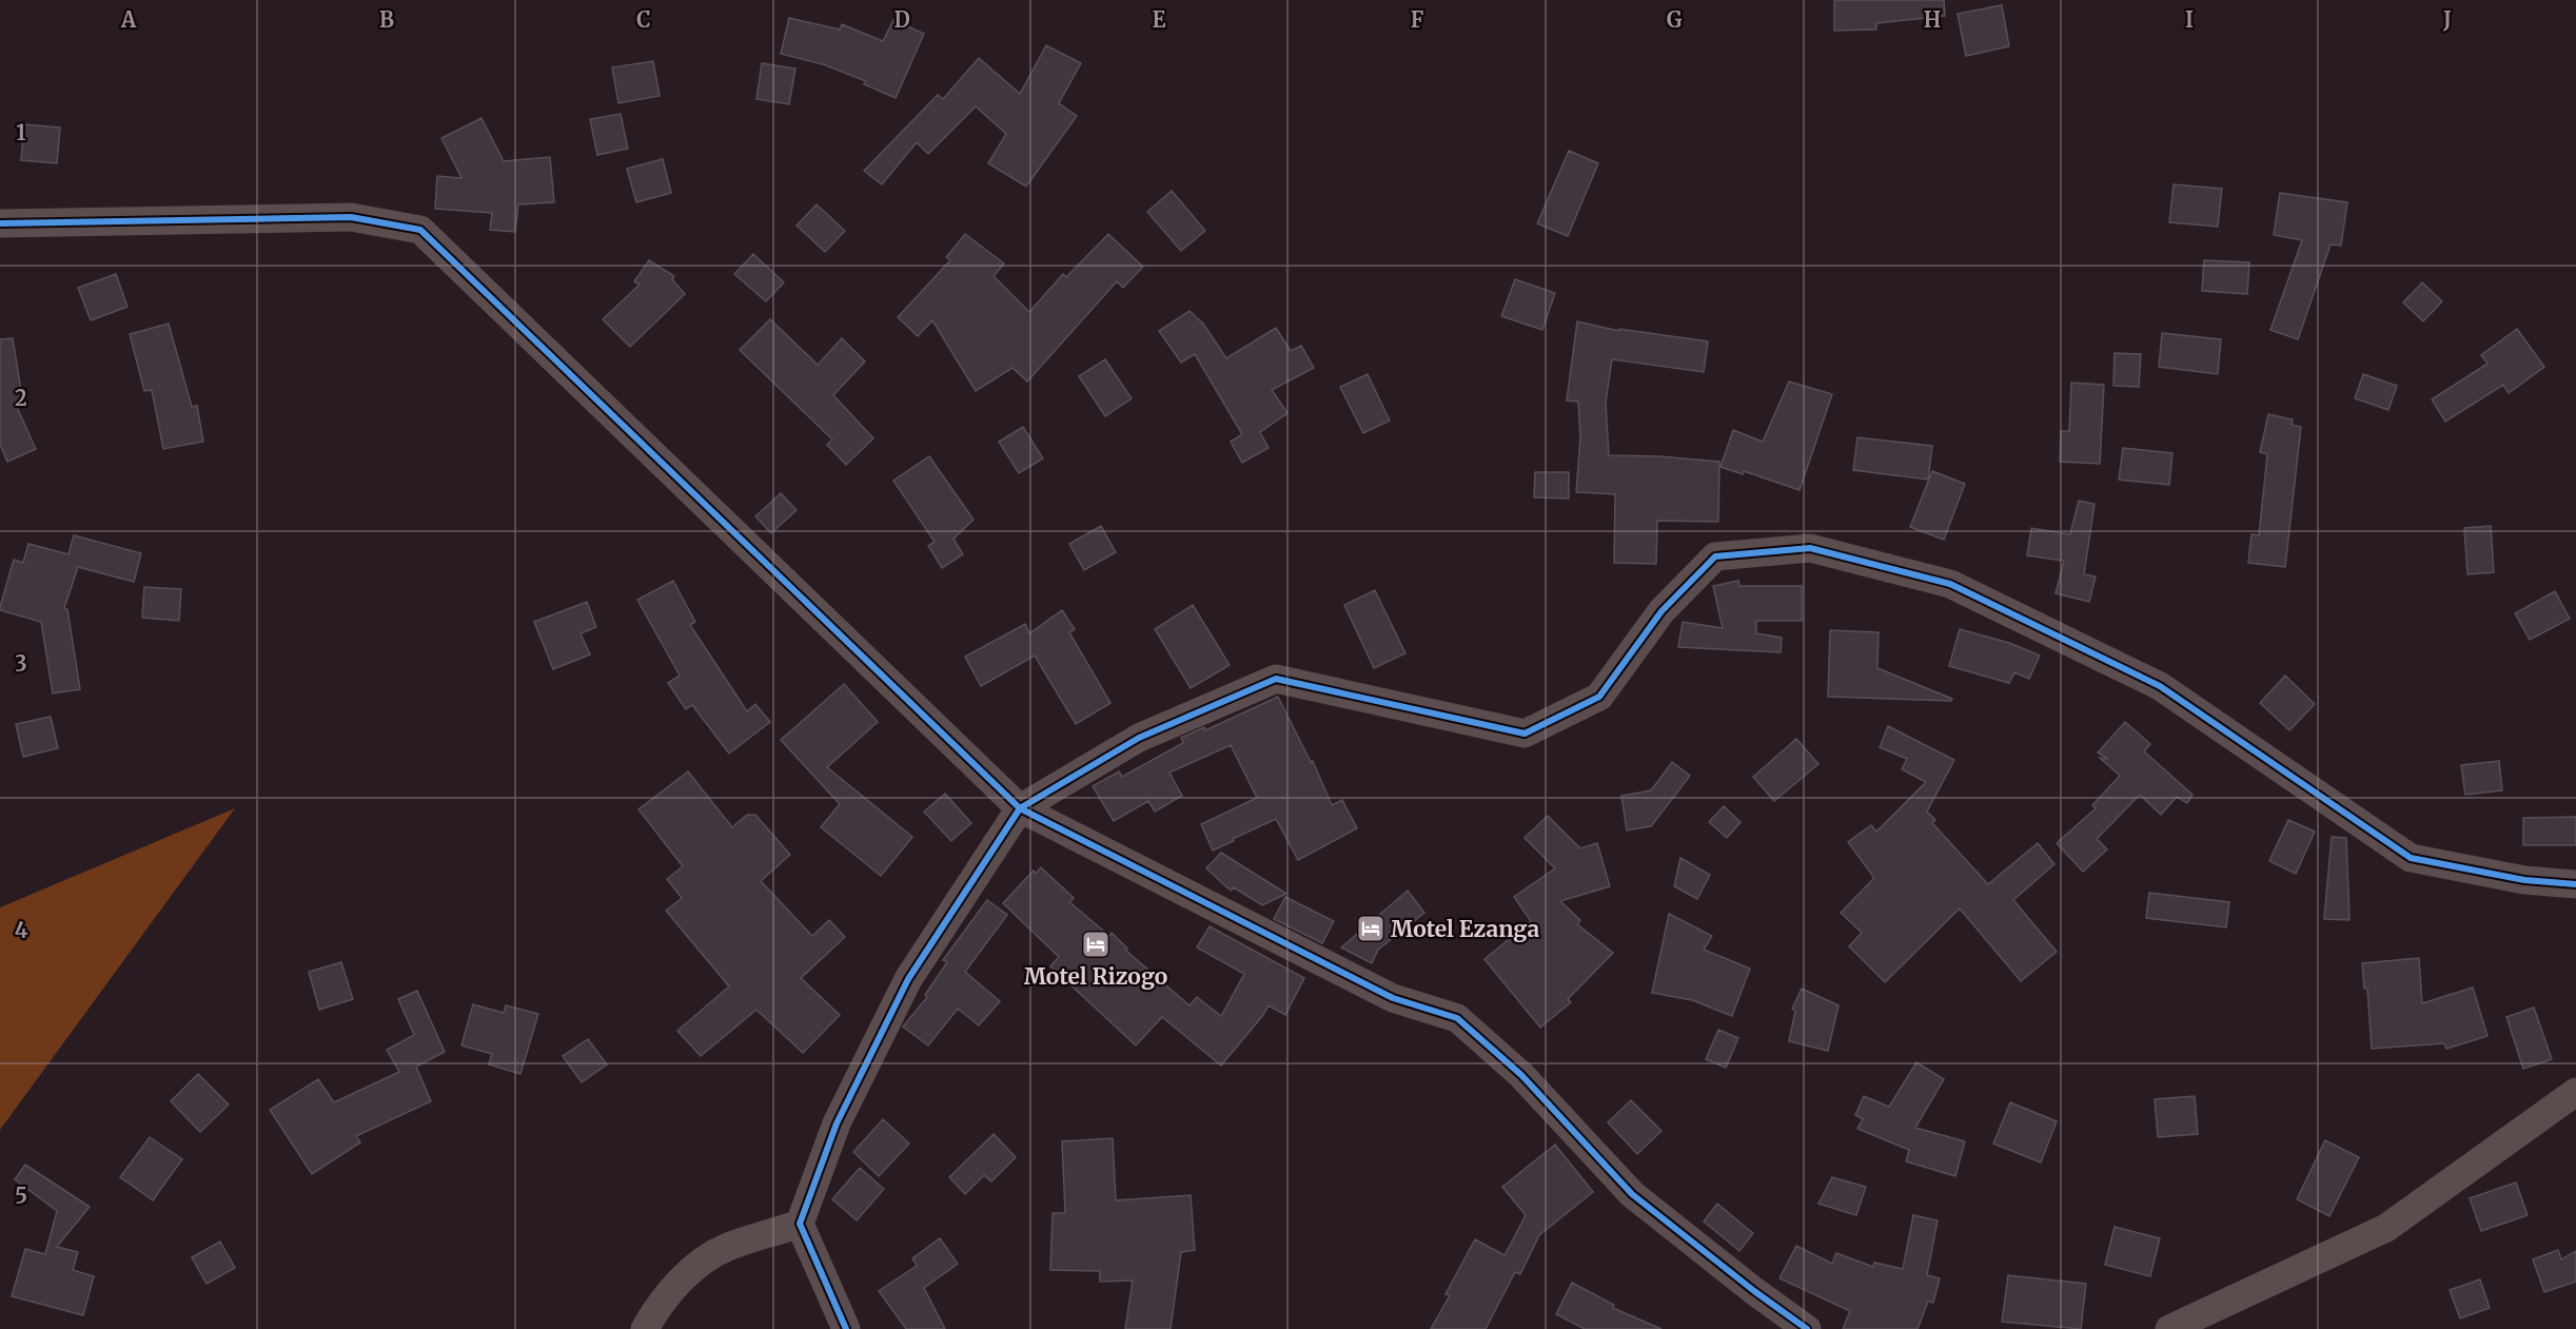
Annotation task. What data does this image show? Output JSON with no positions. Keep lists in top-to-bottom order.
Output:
{
  "places": {
    "hotel": ["Motel Ezanga", "Motel Rizogo"]
  },
  "grid": {
    "columns": [
      "A",
      "B",
      "C",
      "D",
      "E",
      "F",
      "G",
      "H",
      "I",
      "J"
    ],
    "rows": [
      "1",
      "2",
      "3",
      "4",
      "5"
    ]
  }
}
